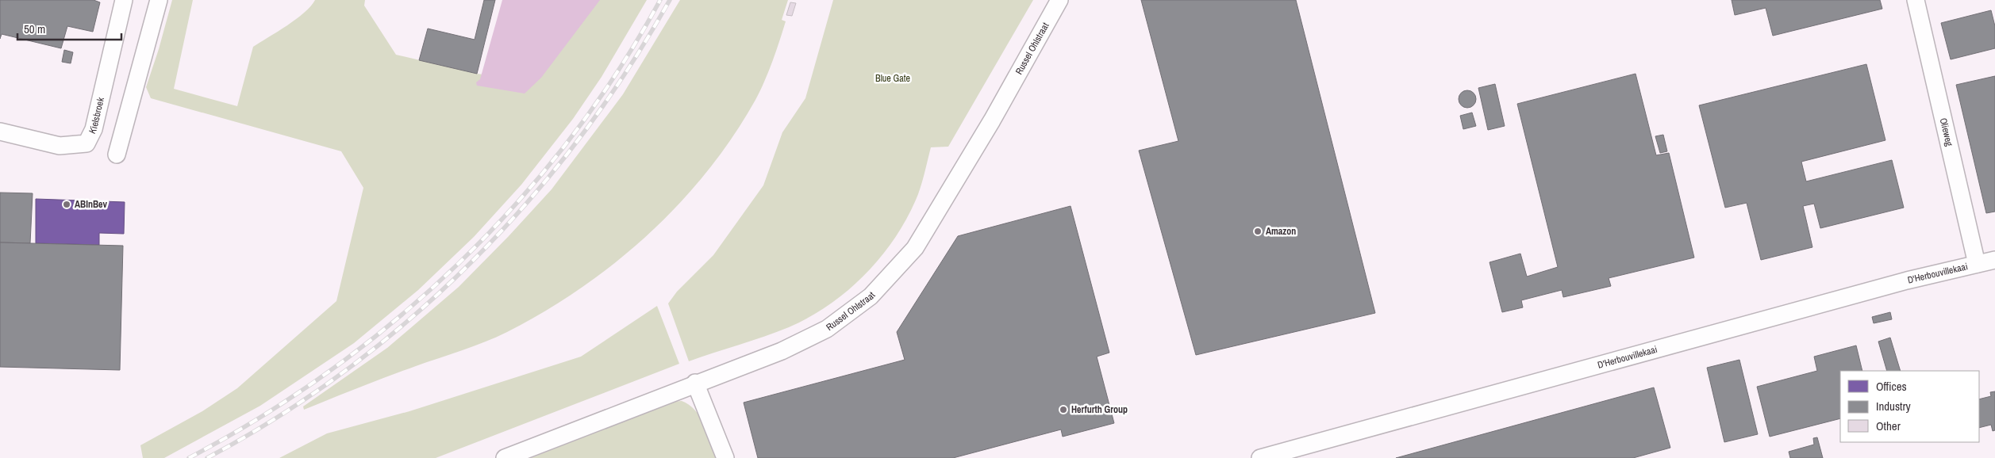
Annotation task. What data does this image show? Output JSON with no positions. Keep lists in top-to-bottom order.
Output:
{
  "streets": {
    "street": [
      "Russel Ohlstraat",
      "Kielsbroek",
      "Olieweg",
      "D'Herbouvillekaai"
    ]
  },
  "crossings": [
    ["Olieweg", "D'Herbouvillekaai"]
  ],
  "parks": ["Blue Gate"],
  "places": ["ABInBev", "Amazon", "Herfurth Group"],
  "legend": ["Offices", "Industry", "Other"],
  "scale_bar": "50 m"
}
